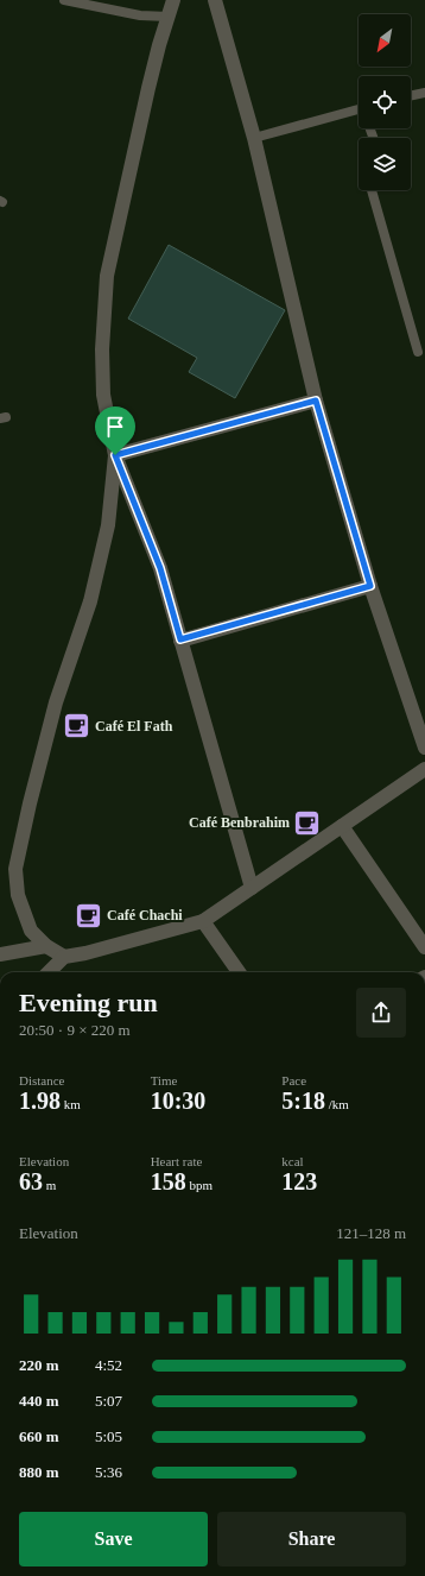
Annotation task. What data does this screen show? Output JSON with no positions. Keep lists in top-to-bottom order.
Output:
{
  "places": {
    "cafe": ["Café El Fath", "Café Benbrahim", "Café Chachi"]
  },
  "north": "bottom left",
  "page": {
    "heading": ["Evening run", "20:50 · 9 × 220 m"],
    "stats": [
      ["Distance", "1.98 km"],
      ["Time", "10:30"],
      ["Pace", "5:18 /km"],
      ["Elevation", "63 m"],
      ["Heart rate", "158 bpm"],
      ["kcal", "123"]
    ],
    "chart": ["Elevation", "121–128 m"],
    "list": [
      {
        "name": "220 m",
        "note": "4:52"
      },
      {
        "name": "440 m",
        "note": "5:07"
      },
      {
        "name": "660 m",
        "note": "5:05"
      },
      {
        "name": "880 m",
        "note": "5:36"
      }
    ],
    "buttons": ["Save", "Share"]
  }
}
